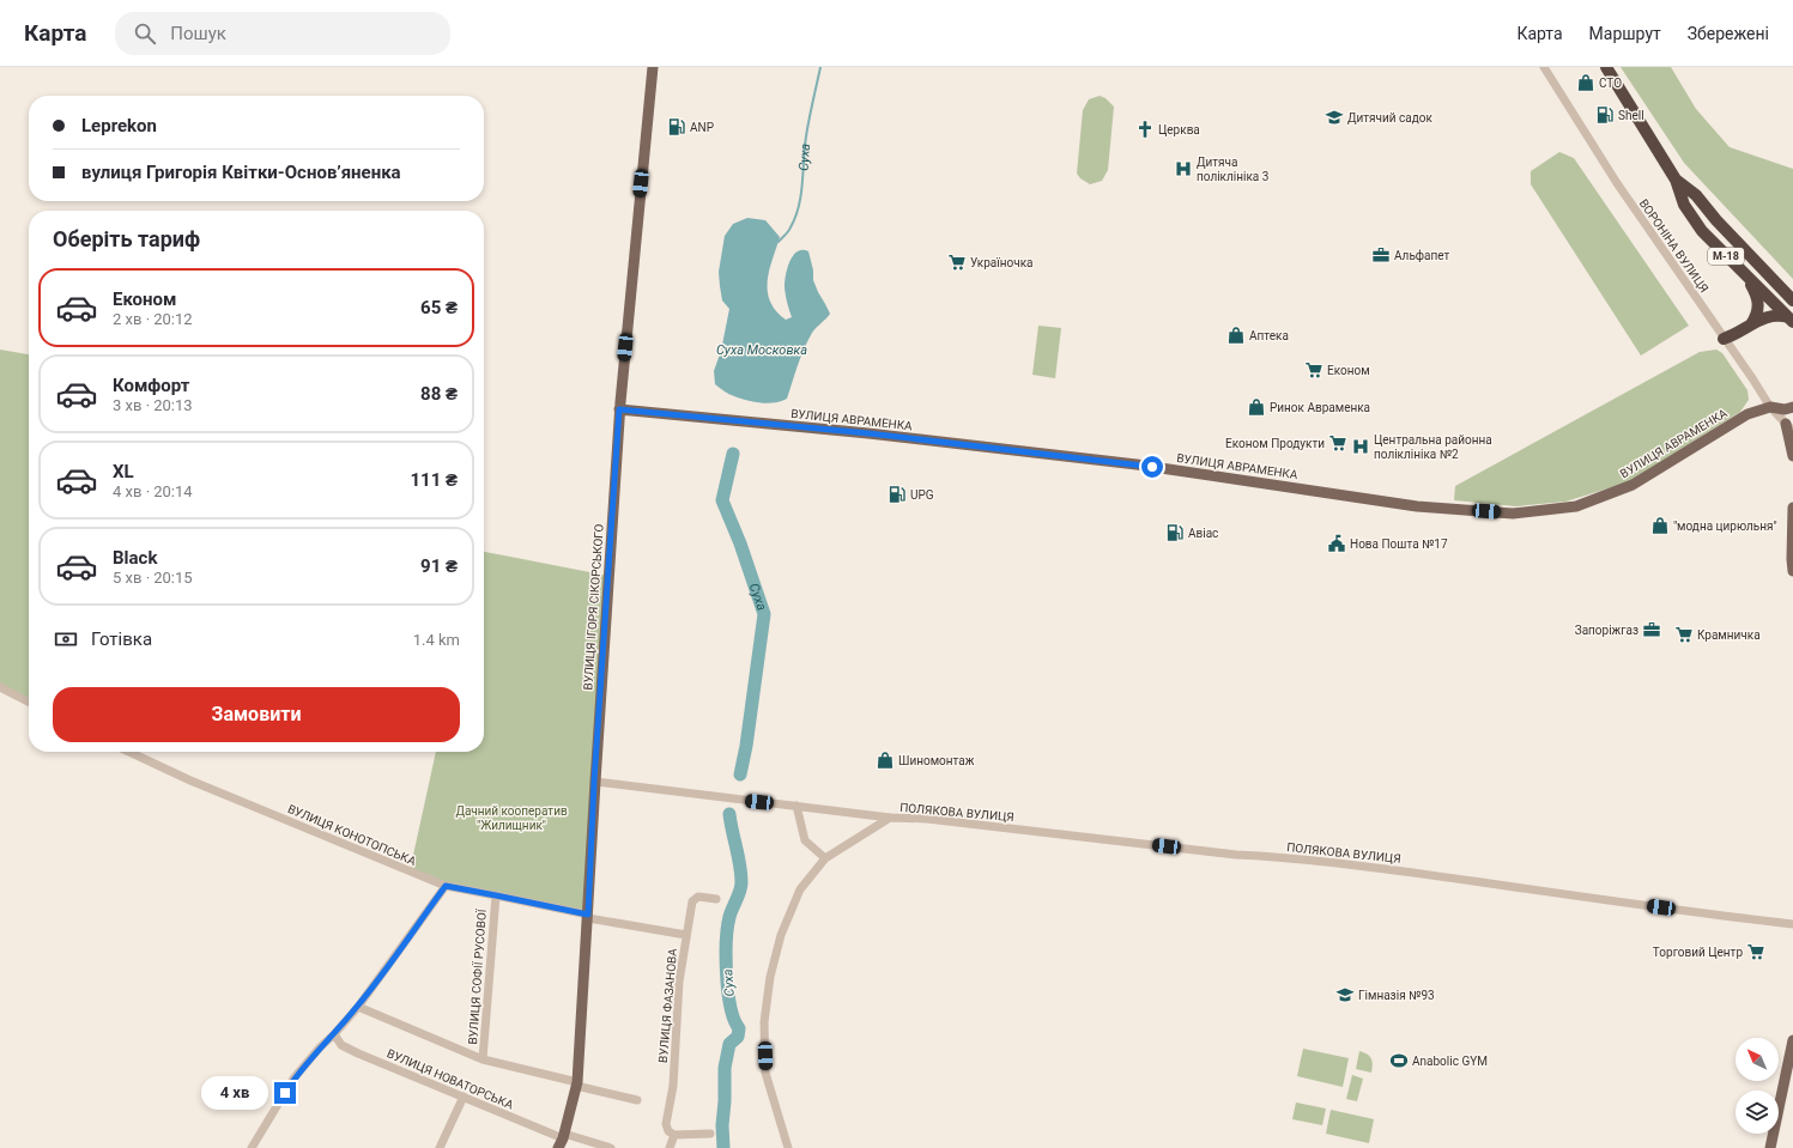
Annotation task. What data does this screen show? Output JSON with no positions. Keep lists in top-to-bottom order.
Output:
{
  "streets": {
    "highway": ["М-18"],
    "main road": ["ВУЛИЦЯ АВРАМЕНКА", "ВУЛИЦЯ ІГОРЯ СІКОРСЬКОГО"],
    "street": [
      "ВОРОНІНА ВУЛИЦЯ",
      "ПОЛЯКОВА ВУЛИЦЯ",
      "ВУЛИЦЯ КОНОТОПСЬКА",
      "ВУЛИЦЯ СОФІЇ РУСОВОЇ",
      "ВУЛИЦЯ ФАЗАНОВА",
      "ВУЛИЦЯ НОВАТОРСЬКА"
    ]
  },
  "crossings": [
    ["ВОРОНІНА ВУЛИЦЯ", "ВУЛИЦЯ АВРАМЕНКА"],
    ["ВУЛИЦЯ АВРАМЕНКА", "ВУЛИЦЯ ІГОРЯ СІКОРСЬКОГО"],
    ["ВУЛИЦЯ ІГОРЯ СІКОРСЬКОГО", "ПОЛЯКОВА ВУЛИЦЯ"],
    ["ВУЛИЦЯ ІГОРЯ СІКОРСЬКОГО", "ВУЛИЦЯ КОНОТОПСЬКА"],
    ["ВУЛИЦЯ ІГОРЯ СІКОРСЬКОГО", "ВУЛИЦЯ НОВАТОРСЬКА"],
    ["ВУЛИЦЯ КОНОТОПСЬКА", "ВУЛИЦЯ СОФІЇ РУСОВОЇ"],
    ["ВУЛИЦЯ КОНОТОПСЬКА", "ВУЛИЦЯ ФАЗАНОВА"]
  ],
  "water": ["Суха", "Суха Московка"],
  "parks": ["Дачний кооператив \"Жилищник\""],
  "places": {
    "shop": [
      "СТО",
      "Аптека",
      "Ринок Авраменка",
      "\"модна цирюльня\"",
      "Шиномонтаж"
    ],
    "fuel station": [
      "Shell",
      "ANP",
      "UPG",
      "Авіас"
    ],
    "school or university": ["Дитячий садок", "Гімназія №93"],
    "church": ["Церква"],
    "hospital": ["Дитяча поліклініка 3", "Центральна районна поліклініка №2"],
    "office": ["Альфапет", "Запоріжгаз"],
    "supermarket": [
      "Україночка",
      "Економ",
      "Економ Продукти",
      "Крамничка",
      "Торговий Центр"
    ],
    "public building": ["Нова Пошта №17"],
    "sports": ["Anabolic GYM"]
  },
  "north": "top left",
  "page": {
    "header": "Карта",
    "search": "Пошук",
    "nav": ["Карта", "Маршрут", "Збережені"],
    "banner": ["Leprekon", "вулиця Григорія Квітки-Основ’яненка"],
    "heading": "Оберіть тариф",
    "list": [
      {
        "name": "Економ",
        "note": "2 хв · 20:12",
        "value": "65 ₴"
      },
      {
        "name": "Комфорт",
        "note": "3 хв · 20:13",
        "value": "88 ₴"
      },
      {
        "name": "XL",
        "note": "4 хв · 20:14",
        "value": "111 ₴"
      },
      {
        "name": "Black",
        "note": "5 хв · 20:15",
        "value": "91 ₴"
      }
    ],
    "pay": ["Готівка", "1.4 km"],
    "buttons": "Замовити",
    "bubble": "4 хв"
  }
}
